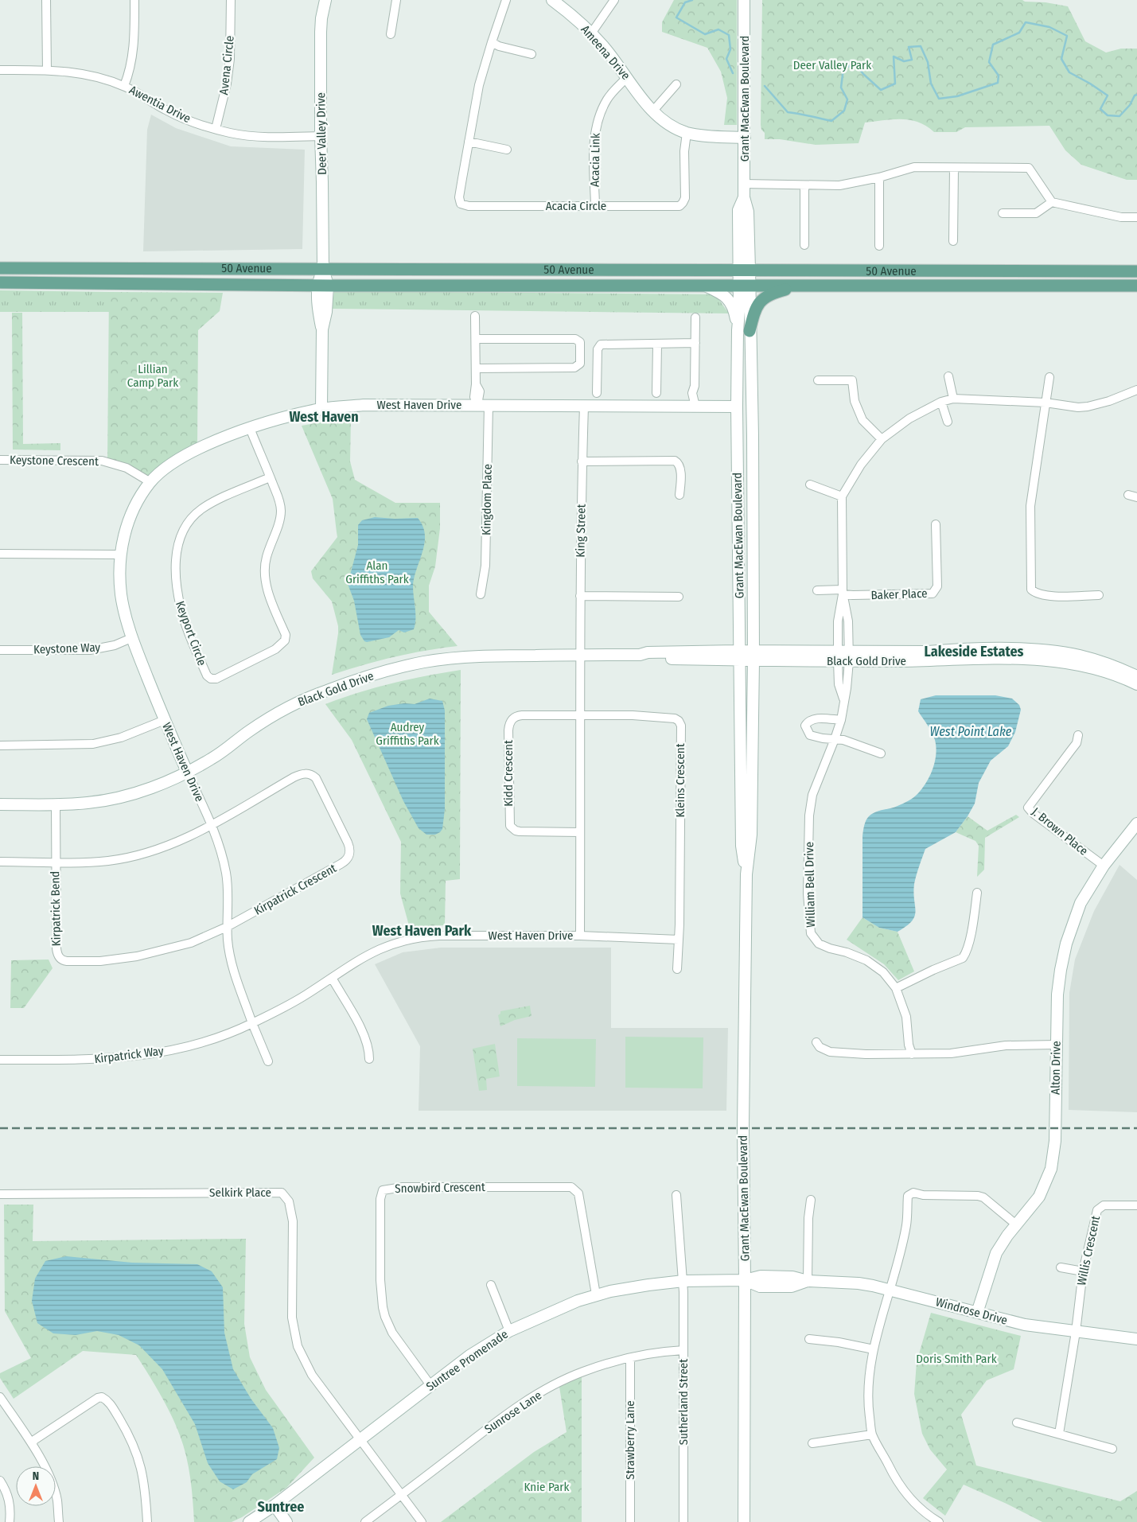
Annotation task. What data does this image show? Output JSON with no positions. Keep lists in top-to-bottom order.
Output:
{
  "streets": {
    "main road": [
      "Ameena Drive",
      "Grant MacEwan Boulevard",
      "Deer Valley Drive",
      "50 Avenue",
      "West Haven Drive",
      "Black Gold Drive",
      "Alton Drive",
      "Windrose Drive",
      "Suntree Promenade"
    ],
    "street": [
      "Avena Circle",
      "Awentia Drive",
      "Acacia Link",
      "Acacia Circle",
      "Keystone Crescent",
      "Kingdom Place",
      "King Street",
      "Baker Place",
      "Keyport Circle",
      "Keystone Way",
      "Kidd Crescent",
      "Kleins Crescent",
      "J. Brown Place",
      "William Bell Drive",
      "Kirpatrick Crescent",
      "Kirpatrick Bend",
      "Kirpatrick Way",
      "Snowbird Crescent",
      "Selkirk Place",
      "Willis Crescent",
      "Sutherland Street",
      "Sunrose Lane",
      "Strawberry Lane"
    ]
  },
  "crossings": [
    ["Ameena Drive", "Grant MacEwan Boulevard"],
    ["Ameena Drive", "Acacia Link"],
    ["Ameena Drive", "Acacia Circle"],
    ["Avena Circle", "Awentia Drive"],
    ["Grant MacEwan Boulevard", "50 Avenue"],
    ["Grant MacEwan Boulevard", "West Haven Drive"],
    ["Grant MacEwan Boulevard", "Black Gold Drive"],
    ["Grant MacEwan Boulevard", "Windrose Drive"],
    ["Grant MacEwan Boulevard", "Suntree Promenade"],
    ["Awentia Drive", "Deer Valley Drive"],
    ["Deer Valley Drive", "50 Avenue"],
    ["Deer Valley Drive", "West Haven Drive"],
    ["Acacia Link", "Acacia Circle"],
    ["West Haven Drive", "Keystone Crescent"],
    ["West Haven Drive", "Kingdom Place"],
    ["West Haven Drive", "King Street"],
    ["West Haven Drive", "Keyport Circle"],
    ["West Haven Drive", "Keystone Way"],
    ["West Haven Drive", "Black Gold Drive"],
    ["West Haven Drive", "Kidd Crescent"],
    ["West Haven Drive", "Kleins Crescent"],
    ["West Haven Drive", "Kirpatrick Crescent"],
    ["West Haven Drive", "Kirpatrick Bend"],
    ["West Haven Drive", "Kirpatrick Way"],
    ["King Street", "Black Gold Drive"],
    ["Baker Place", "William Bell Drive"],
    ["Black Gold Drive", "William Bell Drive"],
    ["Black Gold Drive", "Kirpatrick Bend"],
    ["Kidd Crescent", "Kleins Crescent"],
    ["J. Brown Place", "Alton Drive"],
    ["Kirpatrick Crescent", "Kirpatrick Bend"],
    ["Alton Drive", "Windrose Drive"],
    ["Snowbird Crescent", "Suntree Promenade"],
    ["Selkirk Place", "Suntree Promenade"],
    ["Selkirk Place", "Sunrose Lane"],
    ["Willis Crescent", "Windrose Drive"],
    ["Windrose Drive", "Suntree Promenade"],
    ["Suntree Promenade", "Sutherland Street"],
    ["Sutherland Street", "Sunrose Lane"],
    ["Sunrose Lane", "Strawberry Lane"]
  ],
  "districts": [
    "West Haven",
    "Lakeside Estates",
    "West Haven Park",
    "Suntree"
  ],
  "water": ["West Point Lake"],
  "parks": [
    "Deer Valley Park",
    "Lillian Camp Park",
    "Alan Griffiths Park",
    "Audrey Griffiths Park",
    "Doris Smith Park",
    "Knie Park"
  ],
  "north": "top"
}
